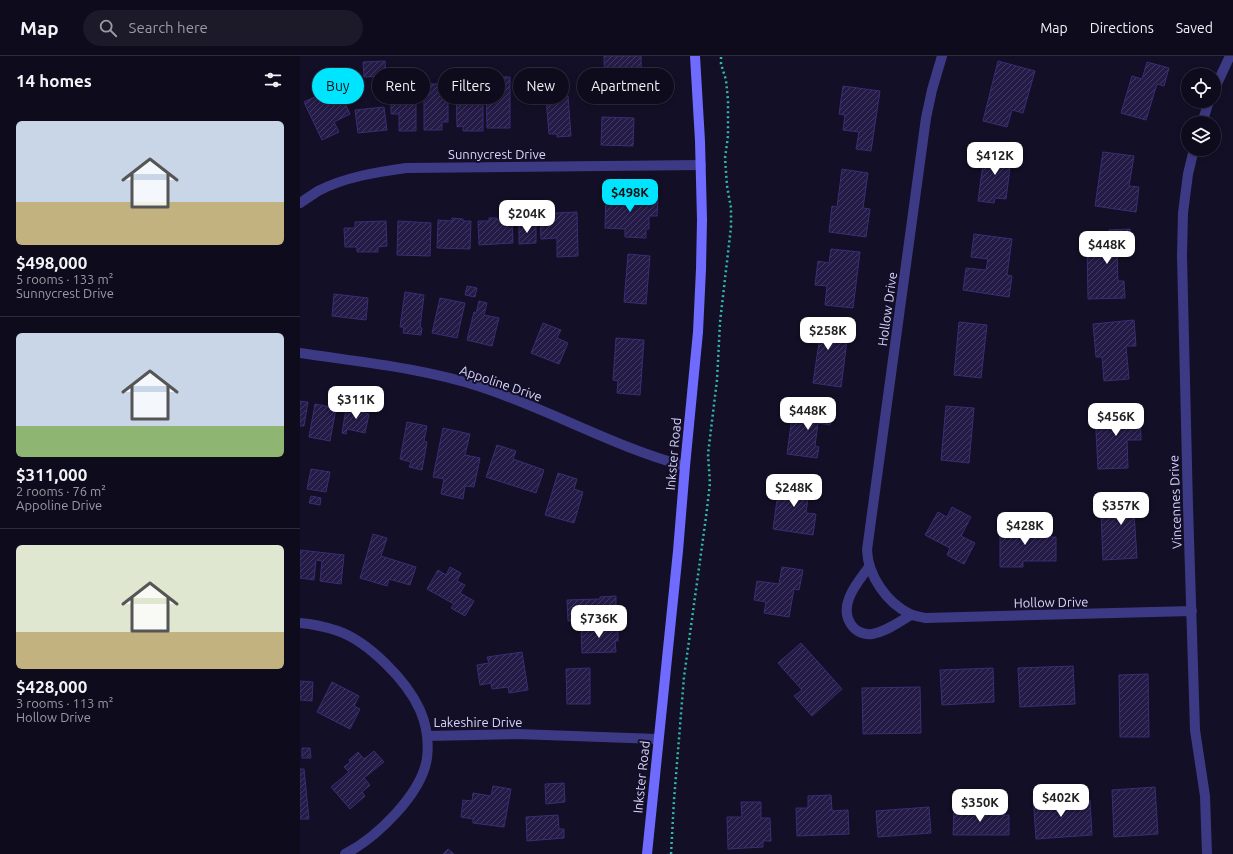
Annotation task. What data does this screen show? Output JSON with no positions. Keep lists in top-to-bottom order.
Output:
{
  "streets": {
    "street": [
      "Sunnycrest Drive",
      "Hollow Drive",
      "Appoline Drive",
      "Inkster Road",
      "Vincennes Drive",
      "Lakeshire Drive"
    ]
  },
  "crossings": [
    ["Sunnycrest Drive", "Inkster Road"],
    ["Hollow Drive", "Vincennes Drive"],
    ["Appoline Drive", "Inkster Road"],
    ["Inkster Road", "Lakeshire Drive"]
  ],
  "page": {
    "header": "Map",
    "search": "Search here",
    "nav": ["Map", "Directions", "Saved"],
    "heading": "14 homes",
    "chip": [
      "Buy",
      "Rent",
      "Filters",
      "New",
      "Apartment"
    ],
    "list": [
      {
        "name": "$498,000",
        "note": "5 rooms · 133 m² · Sunnycrest Drive"
      },
      {
        "name": "$311,000",
        "note": "2 rooms · 76 m² · Appoline Drive"
      },
      {
        "name": "$428,000",
        "note": "3 rooms · 113 m² · Hollow Drive"
      }
    ],
    "price": [
      "$412K",
      "$498K",
      "$204K",
      "$448K",
      "$258K",
      "$311K",
      "$448K",
      "$456K",
      "$248K",
      "$357K",
      "$428K",
      "$736K",
      "$402K",
      "$350K"
    ]
  }
}
